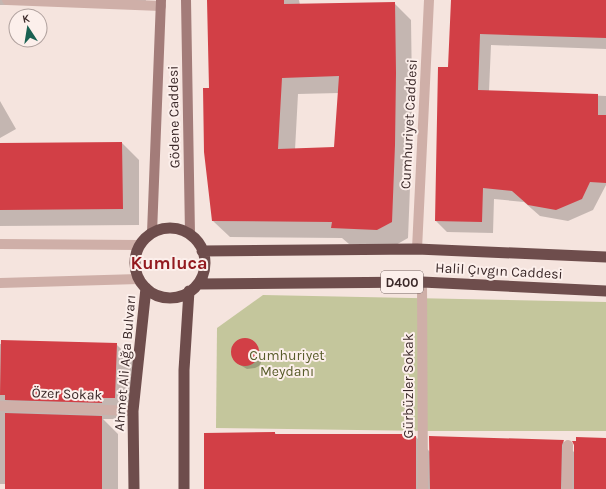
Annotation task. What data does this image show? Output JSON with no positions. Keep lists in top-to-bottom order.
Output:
{
  "streets": {
    "highway": ["Halil Çıvgın Caddesi", "D400", "Ahmet Ali Ağa Bulvarı"],
    "main road": ["Gödene Caddesi"],
    "street": ["Cumhuriyet Caddesi", "Gürbüzler Sokak", "Özer Sokak"]
  },
  "crossings": [
    ["Gödene Caddesi", "Halil Çıvgın Caddesi"],
    ["Gödene Caddesi", "Ahmet Ali Ağa Bulvarı"],
    ["Cumhuriyet Caddesi", "Halil Çıvgın Caddesi"],
    ["Halil Çıvgın Caddesi", "Ahmet Ali Ağa Bulvarı"],
    ["Halil Çıvgın Caddesi", "Gürbüzler Sokak"],
    ["Ahmet Ali Ağa Bulvarı", "Özer Sokak"]
  ],
  "districts": ["Kumluca"],
  "parks": ["Cumhuriyet Meydanı"],
  "north": "top"
}
